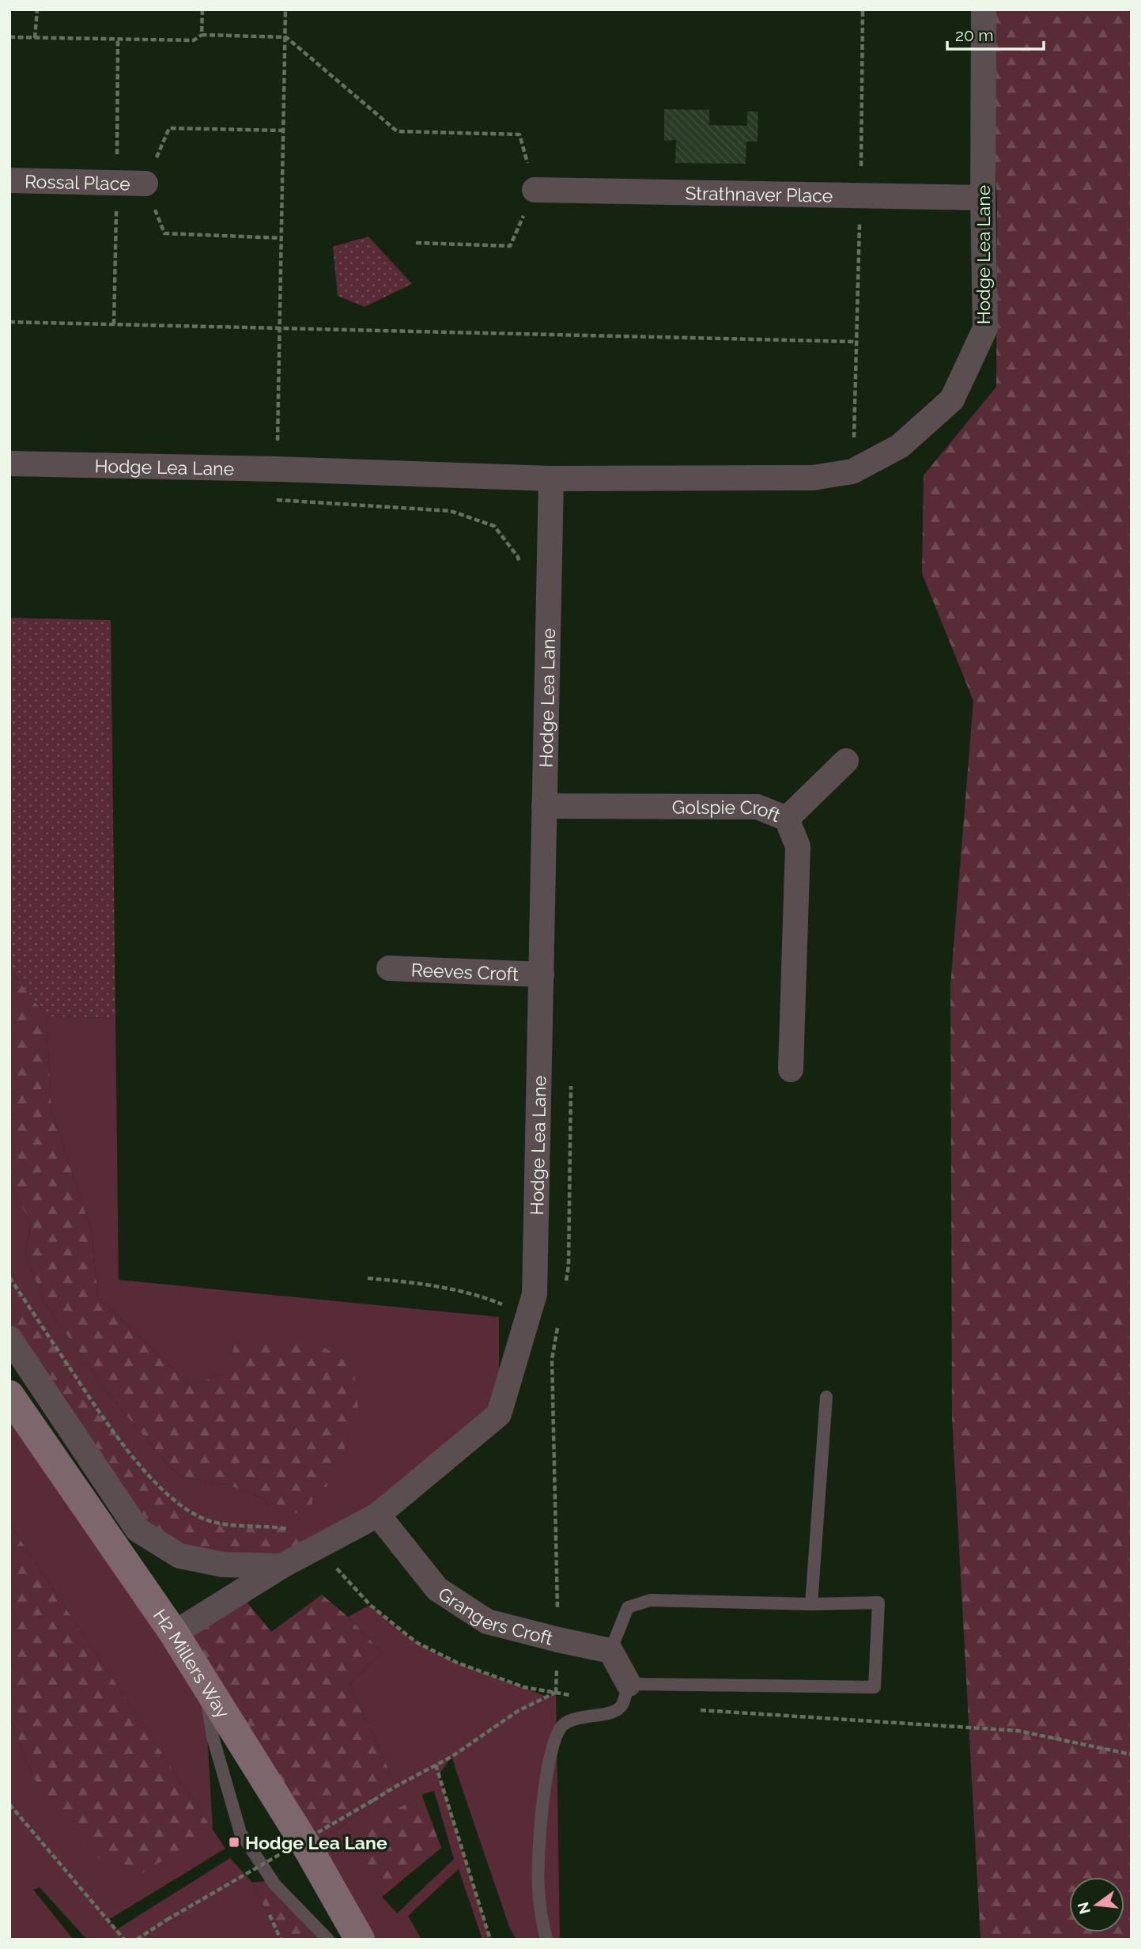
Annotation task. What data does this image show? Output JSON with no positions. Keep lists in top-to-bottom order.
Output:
{
  "streets": {
    "street": [
      "Rossal Place",
      "Strathnaver Place",
      "Hodge Lea Lane",
      "Golspie Croft",
      "Reeves Croft",
      "Grangers Croft",
      "H2 Millers Way"
    ]
  },
  "crossings": [
    ["Strathnaver Place", "Hodge Lea Lane"],
    ["Hodge Lea Lane", "Golspie Croft"],
    ["Hodge Lea Lane", "Reeves Croft"],
    ["Hodge Lea Lane", "Grangers Croft"],
    ["Hodge Lea Lane", "H2 Millers Way"]
  ],
  "places": {
    "transit": ["Hodge Lea Lane"]
  },
  "scale_bar": "20 m",
  "north": "left"
}
